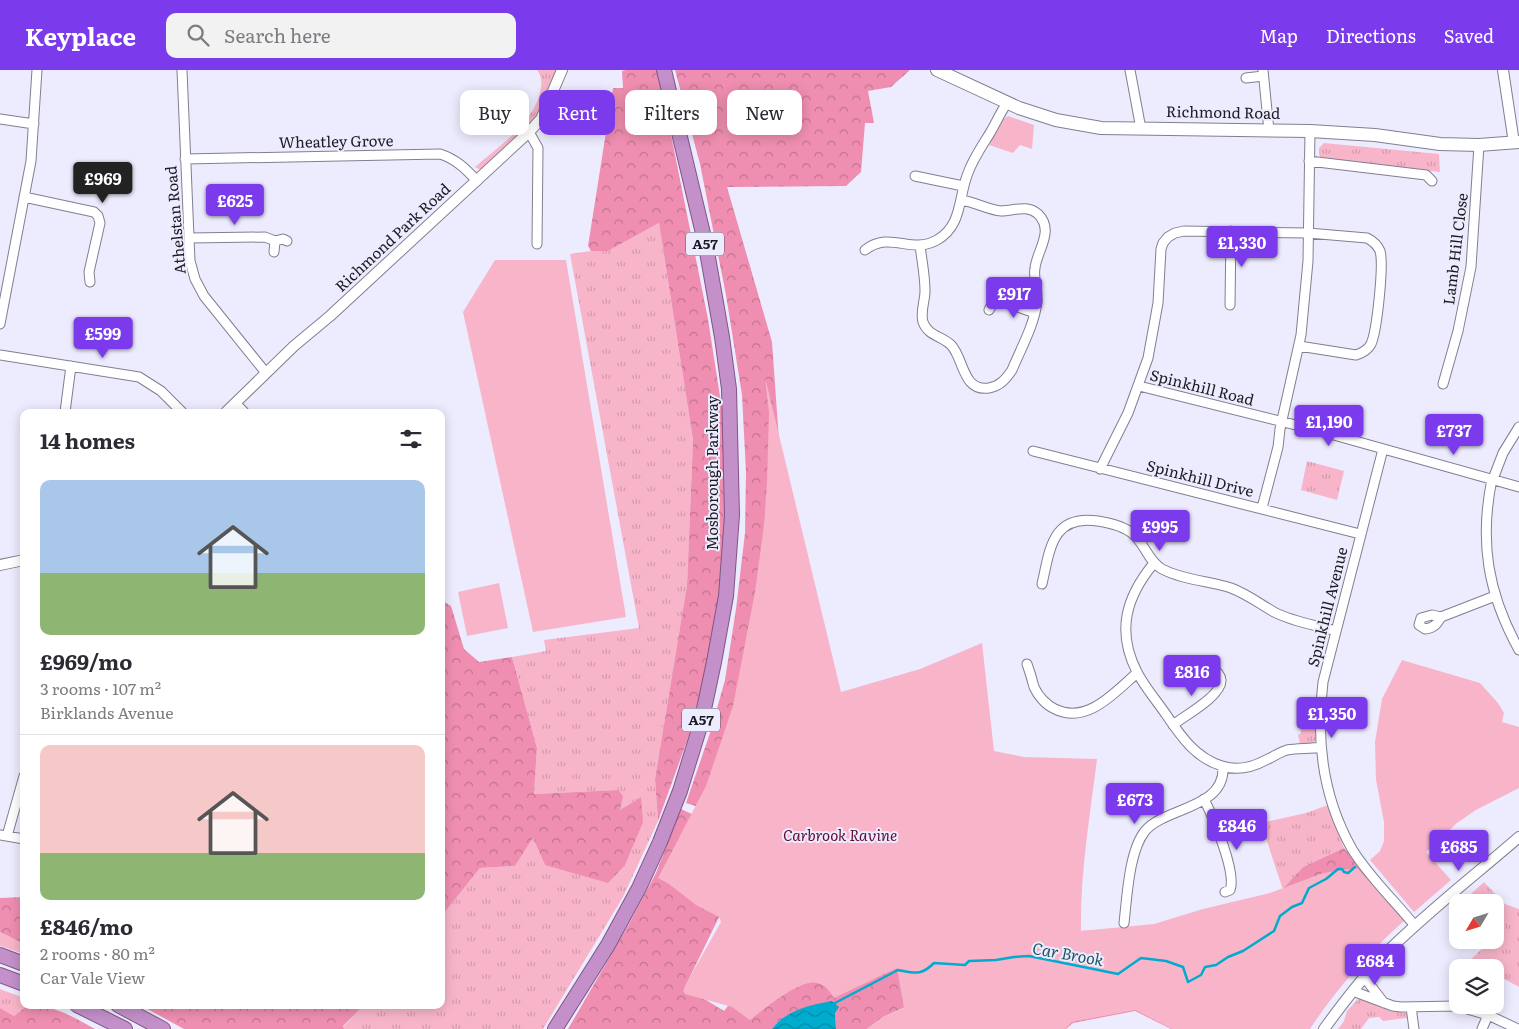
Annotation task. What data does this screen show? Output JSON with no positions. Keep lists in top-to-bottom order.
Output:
{
  "streets": {
    "highway": ["A57", "Mosborough Parkway"],
    "main road": ["Richmond Road"],
    "street": [
      "Wheatley Grove",
      "Athelstan Road",
      "Richmond Park Road",
      "Lamb Hill Close",
      "Spinkhill Road",
      "Spinkhill Drive",
      "Spinkhill Avenue"
    ]
  },
  "crossings": [
    ["Richmond Road", "Lamb Hill Close"],
    ["Wheatley Grove", "Athelstan Road"],
    ["Wheatley Grove", "Richmond Park Road"],
    ["Athelstan Road", "Richmond Park Road"],
    ["Spinkhill Road", "Spinkhill Avenue"],
    ["Spinkhill Drive", "Spinkhill Avenue"]
  ],
  "water": ["Car Brook"],
  "parks": ["Carbrook Ravine"],
  "north": "bottom left",
  "page": {
    "header": "Keyplace",
    "search": "Search here",
    "nav": ["Map", "Directions", "Saved"],
    "chip": [
      "Buy",
      "Rent",
      "Filters",
      "New"
    ],
    "price": [
      "£969",
      "£625",
      "£1,330",
      "£917",
      "£599",
      "£1,190",
      "£737",
      "£995",
      "£816",
      "£1,350",
      "£673",
      "£846",
      "£685",
      "£684"
    ],
    "heading": "14 homes",
    "list": [
      {
        "name": "£969/mo",
        "note": "3 rooms · 107 m² · Birklands Avenue"
      },
      {
        "name": "£846/mo",
        "note": "2 rooms · 80 m² · Car Vale View"
      }
    ]
  }
}
